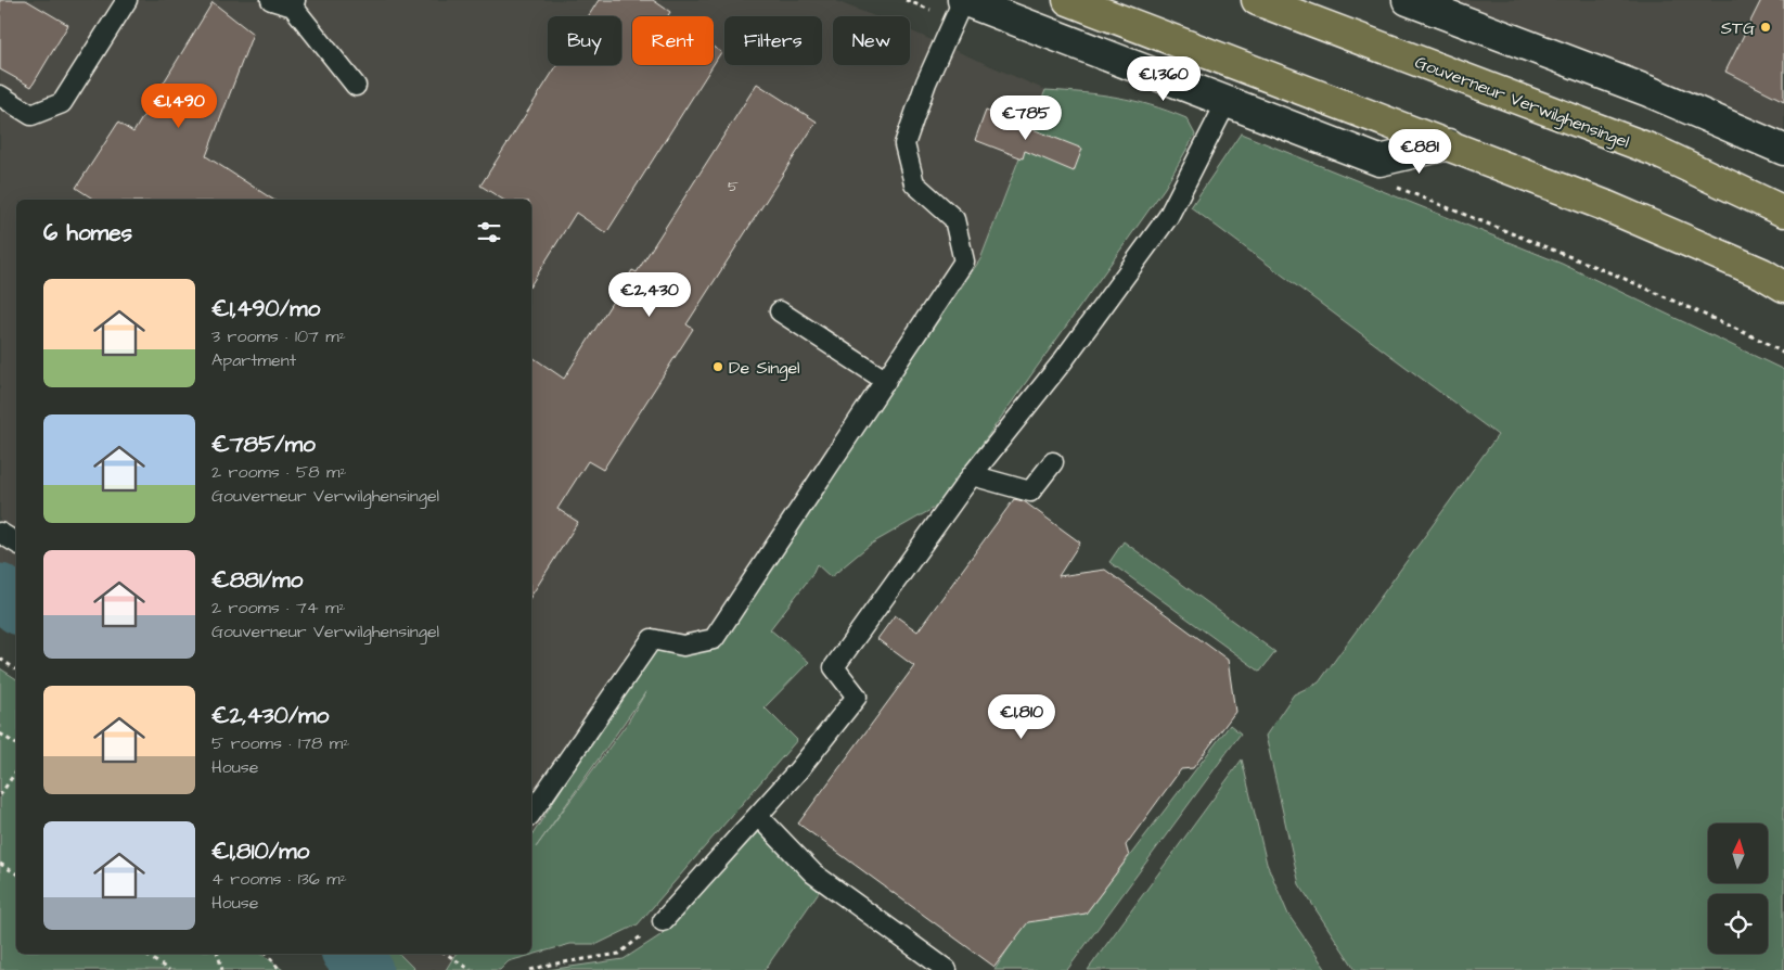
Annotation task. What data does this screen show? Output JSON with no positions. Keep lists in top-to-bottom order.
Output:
{
  "streets": {
    "highway": ["Gouverneur Verwilghensingel"]
  },
  "places": ["STG", "De Singel"],
  "house_numbers": ["5"],
  "north": "top",
  "page": {
    "chip": [
      "Buy",
      "Rent",
      "Filters",
      "New"
    ],
    "price": [
      "€1,360",
      "€1,490",
      "€785",
      "€881",
      "€2,430",
      "€1,810"
    ],
    "heading": "6 homes",
    "list": [
      {
        "name": "€1,490/mo",
        "note": "3 rooms · 107 m² · Apartment"
      },
      {
        "name": "€785/mo",
        "note": "2 rooms · 58 m² · Gouverneur Verwilghensingel"
      },
      {
        "name": "€881/mo",
        "note": "2 rooms · 74 m² · Gouverneur Verwilghensingel"
      },
      {
        "name": "€2,430/mo",
        "note": "5 rooms · 178 m² · House"
      },
      {
        "name": "€1,810/mo",
        "note": "4 rooms · 136 m² · House"
      }
    ]
  }
}
